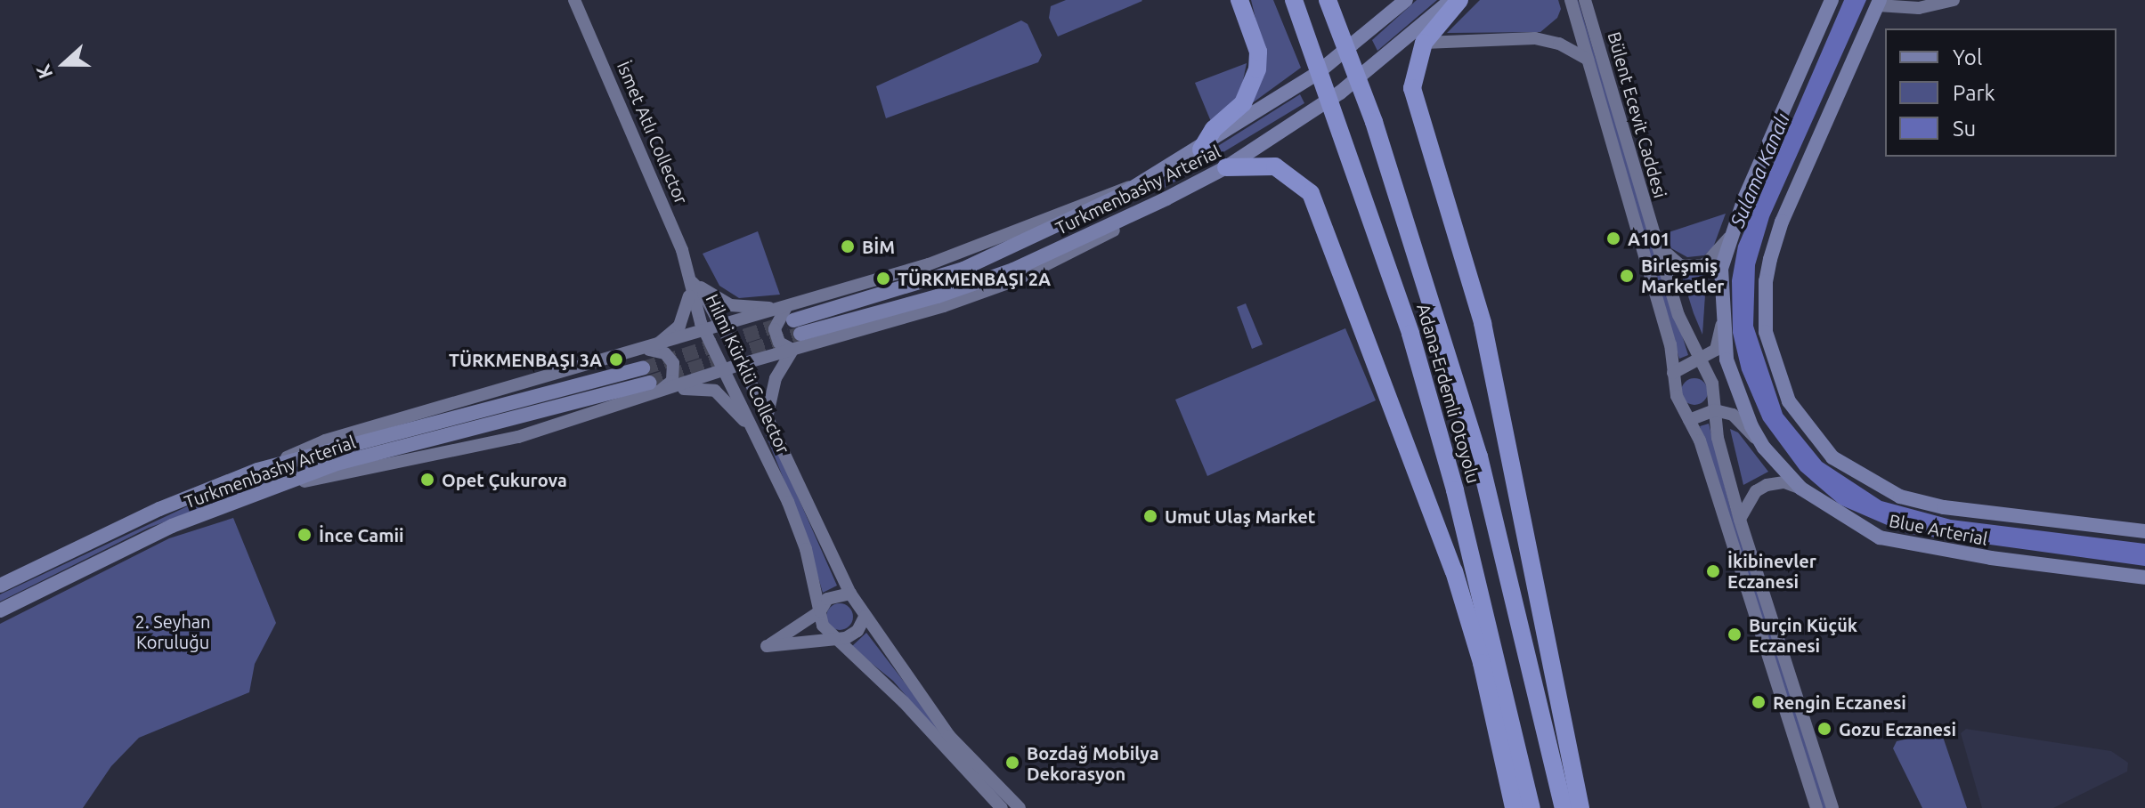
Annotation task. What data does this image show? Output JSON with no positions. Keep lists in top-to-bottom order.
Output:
{
  "streets": {
    "highway": ["Adana-Erdemli Otoyolu"],
    "main road": [
      "Bülent Ecevit Caddesi",
      "İsmet Atlı Collector",
      "Turkmenbashy Arterial",
      "Hilmi Kürklü Collector",
      "Blue Arterial"
    ]
  },
  "crossings": [
    ["İsmet Atlı Collector", "Hilmi Kürklü Collector"]
  ],
  "water": ["Sulama Kanalı"],
  "parks": ["2. Seyhan Koruluğu"],
  "places": [
    "A101",
    "BİM",
    "Birleşmiş Marketler",
    "TÜRKMENBAŞI 2A",
    "TÜRKMENBAŞI 3A",
    "Opet Çukurova",
    "Umut Ulaş Market",
    "İnce Camii",
    "İkibinevler Eczanesi",
    "Burçin Küçük Eczanesi",
    "Rengin Eczanesi",
    "Gozu Eczanesi",
    "Bozdağ Mobilya Dekorasyon"
  ],
  "legend": ["Yol", "Park", "Su"],
  "north": "left"
}
